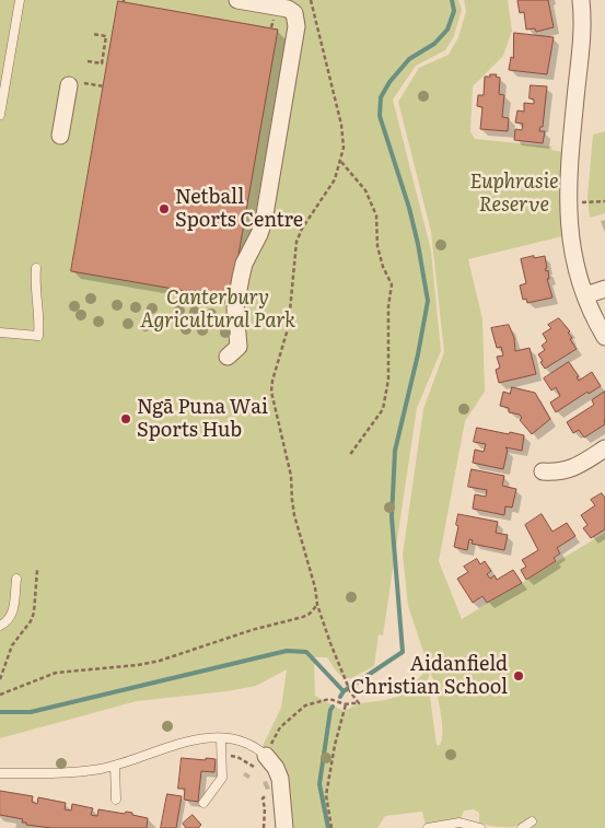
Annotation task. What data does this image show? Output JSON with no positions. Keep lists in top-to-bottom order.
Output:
{
  "parks": ["Euphrasie Reserve", "Canterbury Agricultural Park"],
  "places": ["Netball Sports Centre", "Ngā Puna Wai Sports Hub", "Aidanfield Christian School"]
}
